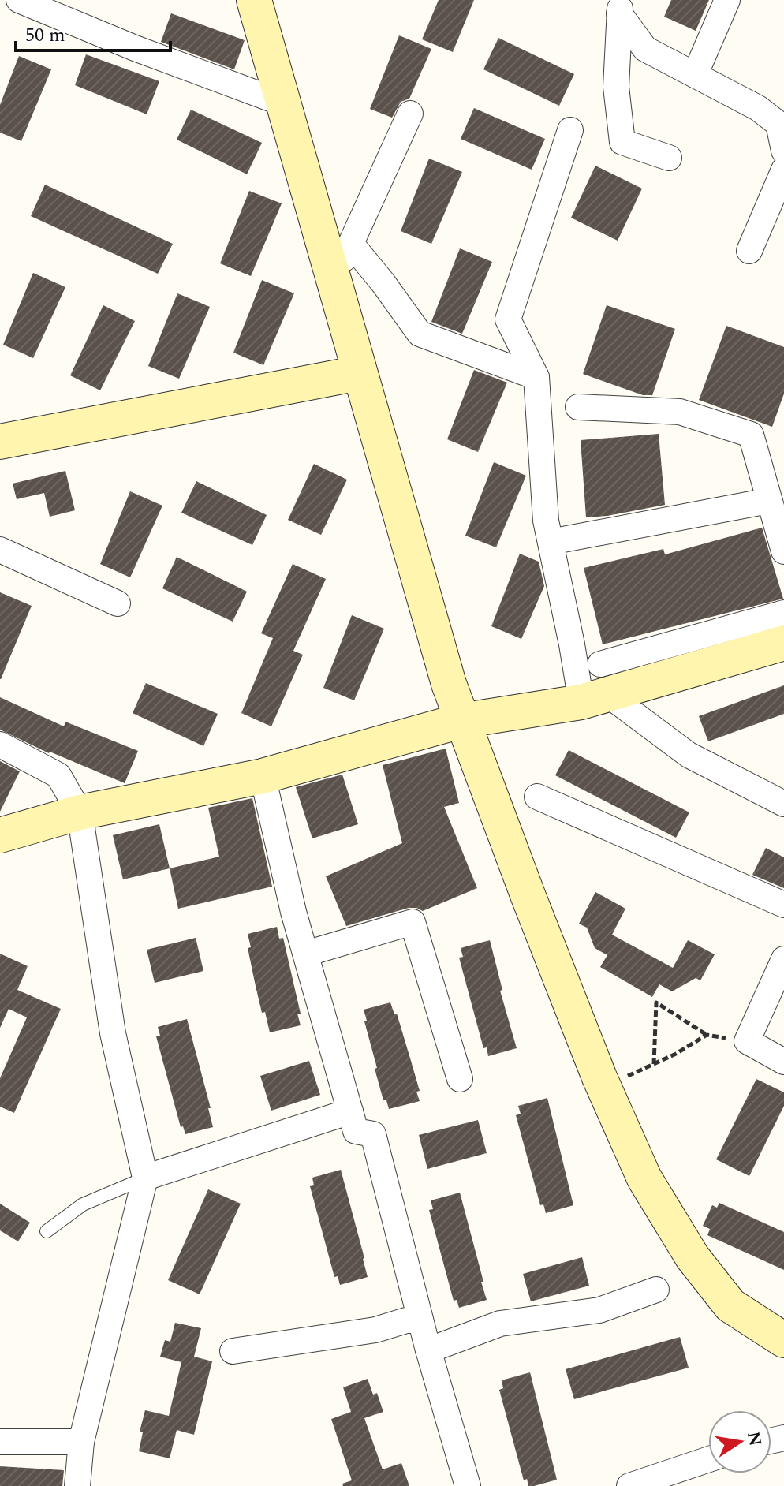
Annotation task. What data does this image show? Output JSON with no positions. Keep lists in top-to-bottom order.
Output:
{
  "scale_bar": "50 m",
  "north": "right"
}
